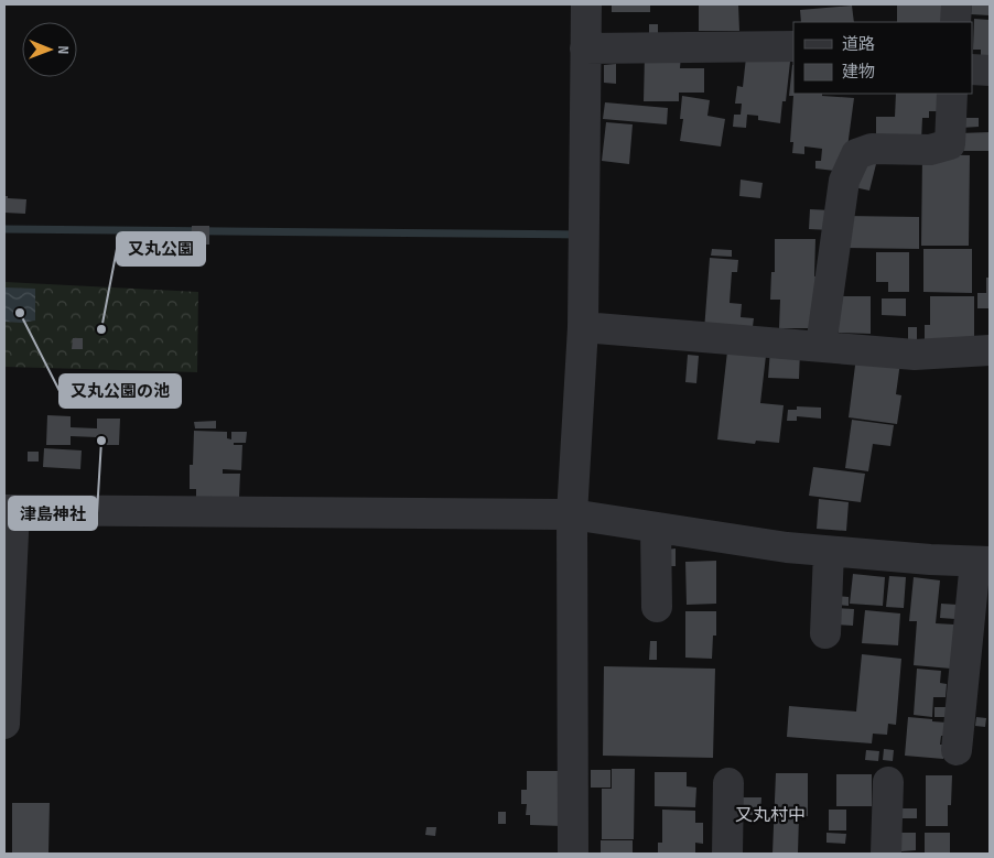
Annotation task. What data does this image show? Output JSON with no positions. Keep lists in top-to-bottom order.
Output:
{
  "districts": ["又丸村中"],
  "places": ["又丸公園の池", "又丸公園", "津島神社"],
  "legend": ["道路", "建物"],
  "north": "right"
}
